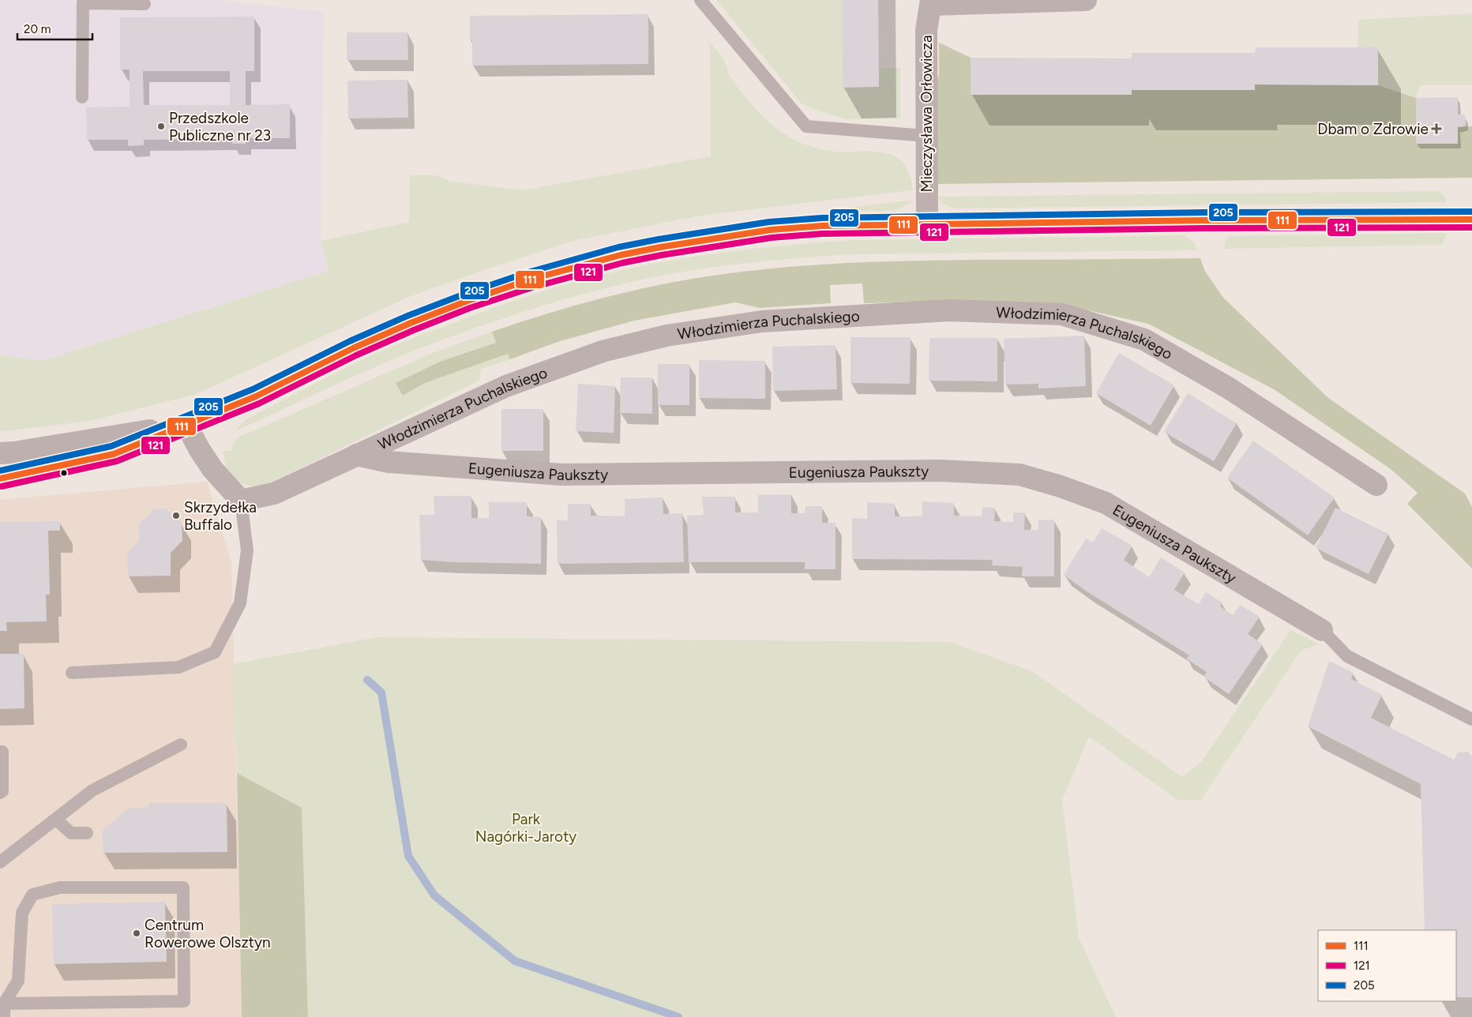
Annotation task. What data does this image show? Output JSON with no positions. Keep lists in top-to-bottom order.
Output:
{
  "streets": {
    "street": ["Mieczysława Orłowicza", "Włodzimierza Puchalskiego", "Eugeniusza Paukszty"]
  },
  "crossings": [
    ["Włodzimierza Puchalskiego", "Eugeniusza Paukszty"]
  ],
  "parks": ["Park Nagórki-Jaroty"],
  "places": {
    "other": ["Przedszkole Publiczne nr 23", "Skrzydełka Buffalo", "Centrum Rowerowe Olsztyn"],
    "health": ["Dbam o Zdrowie"]
  },
  "lines": ["transit line 205", "transit line 111", "transit line 121"],
  "legend": ["111", "121", "205"],
  "scale_bar": "20 m"
}
